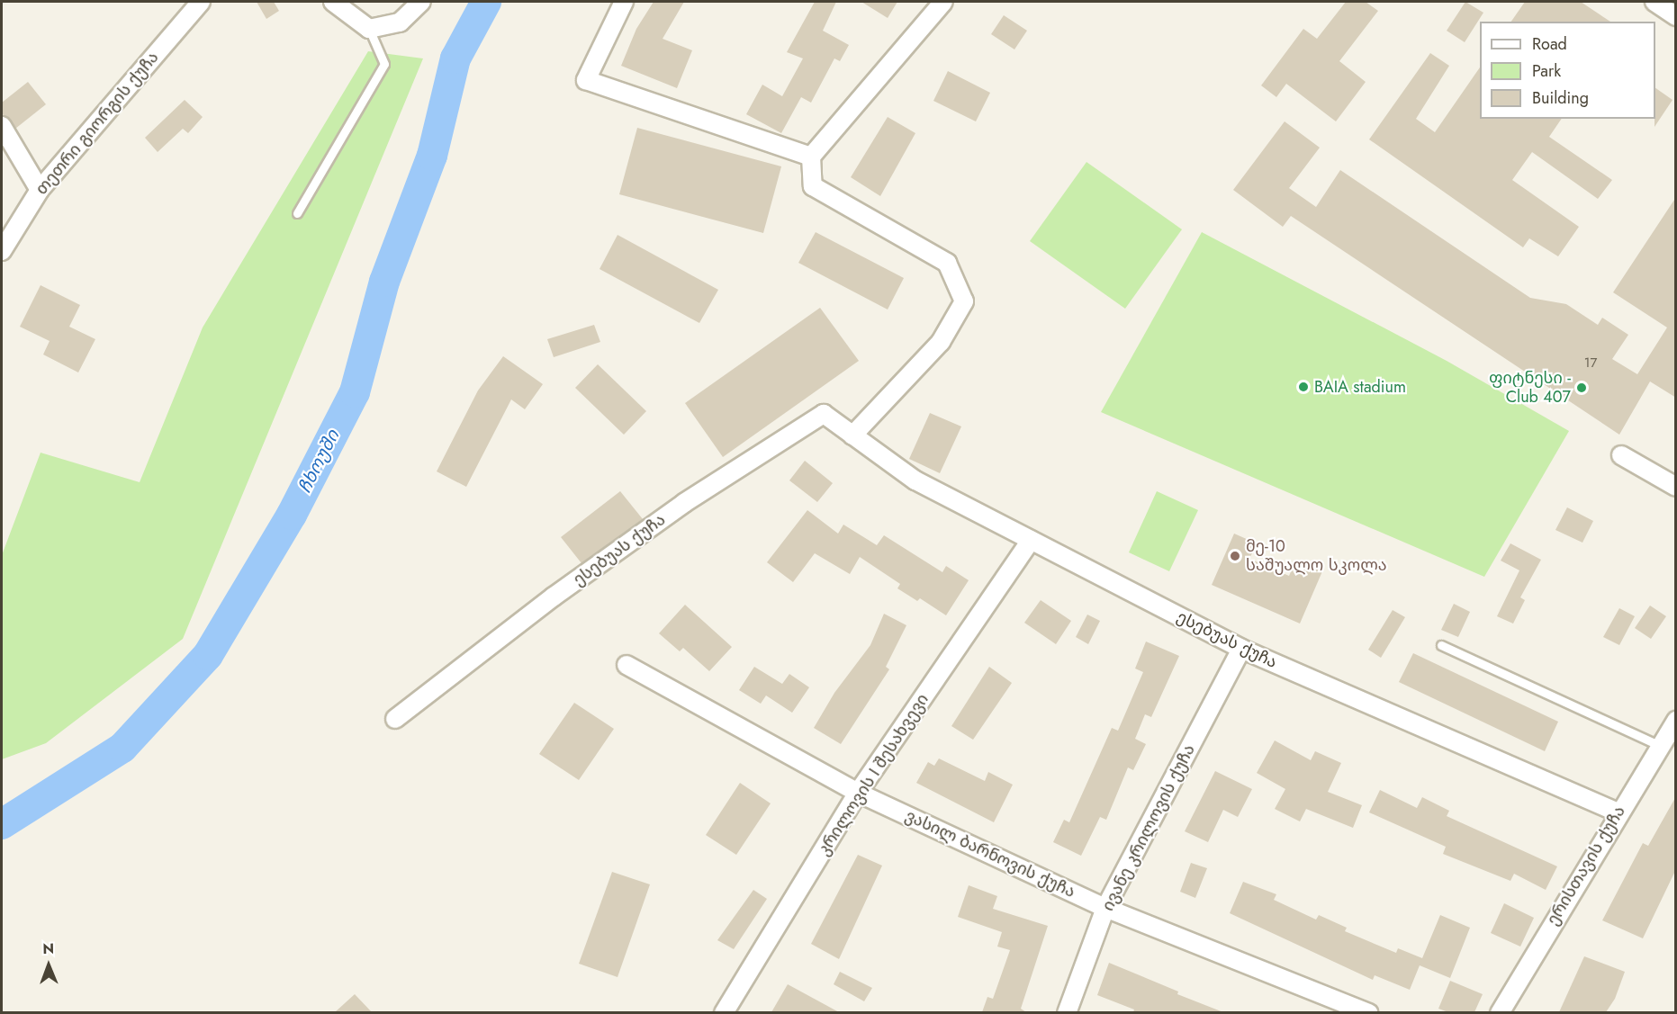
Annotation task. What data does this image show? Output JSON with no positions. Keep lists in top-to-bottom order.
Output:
{
  "streets": {
    "street": [
      "თეთრი გიორგის ქუჩა",
      "ესებუას ქუჩა",
      "კრილოვის I შესახვევი",
      "ივანე კრილოვის ქუჩა",
      "ვასილ ბარნოვის ქუჩა",
      "ერისთავის ქუჩა"
    ]
  },
  "crossings": [
    ["ესებუას ქუჩა", "კრილოვის I შესახვევი"],
    ["ესებუას ქუჩა", "ივანე კრილოვის ქუჩა"],
    ["ესებუას ქუჩა", "ერისთავის ქუჩა"],
    ["კრილოვის I შესახვევი", "ვასილ ბარნოვის ქუჩა"],
    ["ივანე კრილოვის ქუჩა", "ვასილ ბარნოვის ქუჩა"]
  ],
  "water": ["ჩხოუში"],
  "places": ["BAIA stadium", "ფიტნესი - Club 407", "მე-10 საშუალო სკოლა"],
  "house_numbers": ["17"],
  "legend": ["Road", "Park", "Building"],
  "north": "top"
}
